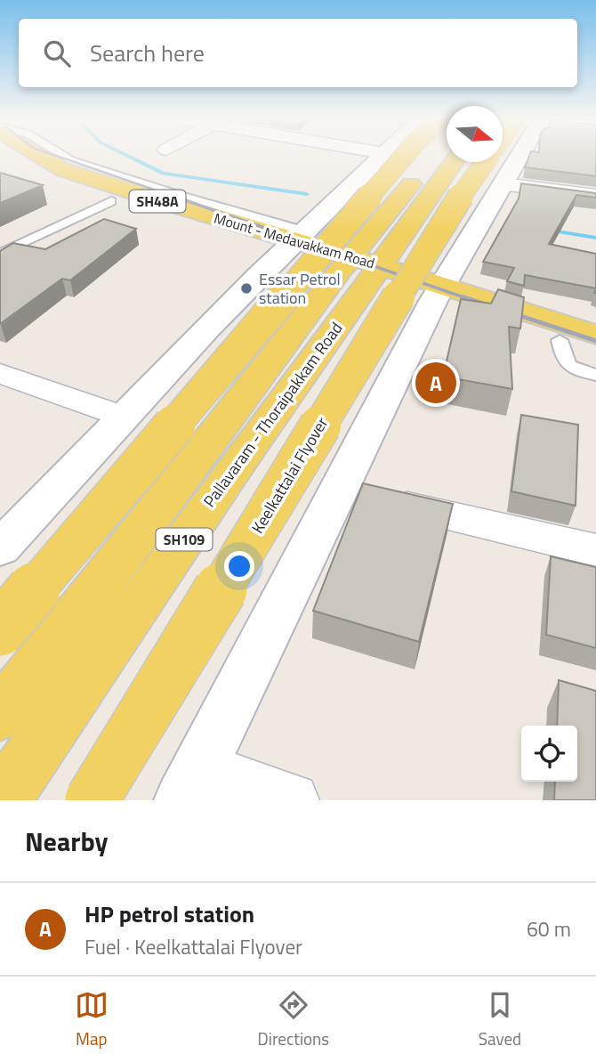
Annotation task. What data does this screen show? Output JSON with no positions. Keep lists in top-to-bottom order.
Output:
{
  "streets": {
    "main road": [
      "SH48A",
      "Mount - Medavakkam Road",
      "Pallavaram - Thoraipakkam Road",
      "Keelkattalai Flyover",
      "SH109"
    ]
  },
  "crossings": [
    ["SH48A", "Mount - Medavakkam Road"],
    ["Mount - Medavakkam Road", "Pallavaram - Thoraipakkam Road"]
  ],
  "places": ["Essar Petrol station"],
  "north": "right",
  "page": {
    "search": "Search here",
    "pins": "A",
    "heading": "Nearby",
    "list": [
      {
        "mark": "A",
        "name": "HP petrol station",
        "note": "Fuel · Keelkattalai Flyover",
        "value": "60 m"
      }
    ],
    "nav": ["Map", "Directions", "Saved"]
  }
}
